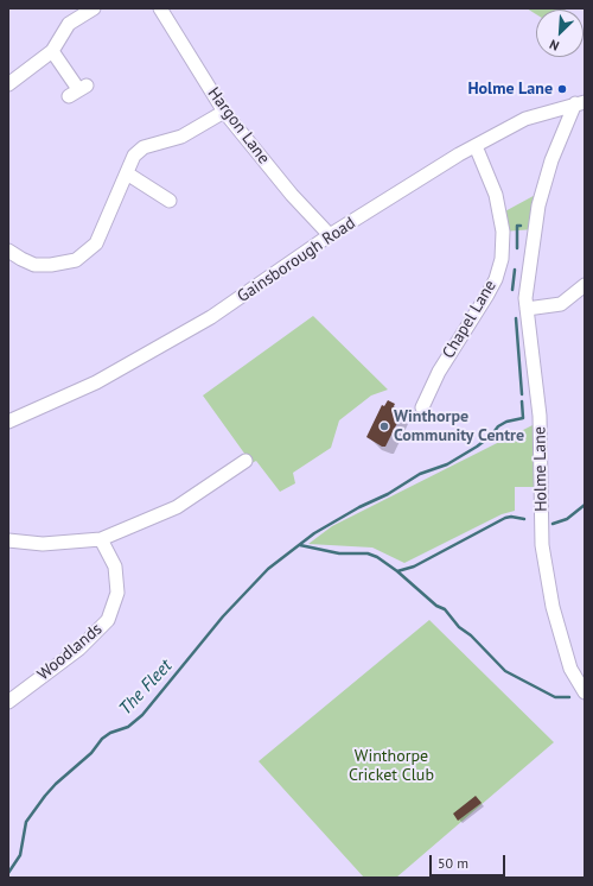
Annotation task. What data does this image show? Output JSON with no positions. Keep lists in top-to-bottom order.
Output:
{
  "streets": {
    "street": [
      "Hargon Lane",
      "Gainsborough Road",
      "Chapel Lane",
      "Holme Lane",
      "Woodlands"
    ]
  },
  "crossings": [
    ["Hargon Lane", "Gainsborough Road"],
    ["Gainsborough Road", "Chapel Lane"],
    ["Gainsborough Road", "Holme Lane"]
  ],
  "water": ["The Fleet"],
  "parks": ["Winthorpe Cricket Club"],
  "places": ["Holme Lane", "Winthorpe Community Centre"],
  "scale_bar": "50 m",
  "north": "bottom left"
}
